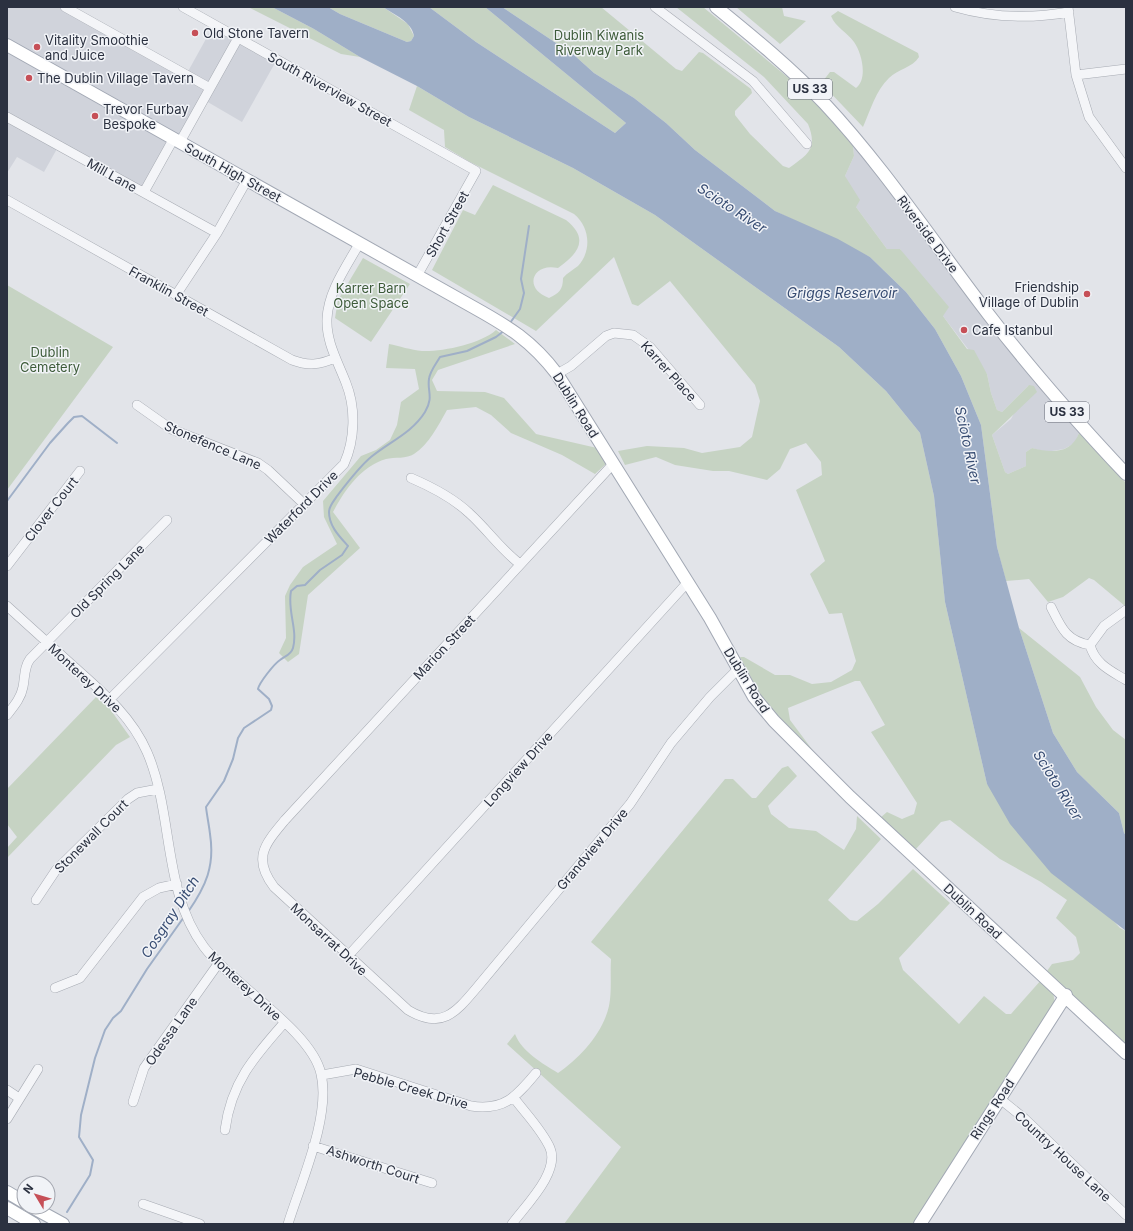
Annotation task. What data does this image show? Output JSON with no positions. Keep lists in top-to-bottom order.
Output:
{
  "streets": {
    "main road": [
      "US 33",
      "South High Street",
      "Riverside Drive",
      "Dublin Road",
      "Rings Road"
    ],
    "street": [
      "South Riverview Street",
      "Mill Lane",
      "Short Street",
      "Franklin Street",
      "Karrer Place",
      "Stonefence Lane",
      "Waterford Drive",
      "Clover Court",
      "Old Spring Lane",
      "Marion Street",
      "Monterey Drive",
      "Longview Drive",
      "Stonewall Court",
      "Grandview Drive",
      "Monsarrat Drive",
      "Odessa Lane",
      "Pebble Creek Drive",
      "Country House Lane",
      "Ashworth Court"
    ]
  },
  "crossings": [
    ["South Riverview Street", "Short Street"],
    ["South High Street", "Short Street"],
    ["South High Street", "Dublin Road"],
    ["South High Street", "Waterford Drive"],
    ["Short Street", "Dublin Road"],
    ["Franklin Street", "Waterford Drive"],
    ["Karrer Place", "Dublin Road"],
    ["Dublin Road", "Marion Street"],
    ["Dublin Road", "Longview Drive"],
    ["Dublin Road", "Grandview Drive"],
    ["Dublin Road", "Rings Road"],
    ["Stonefence Lane", "Waterford Drive"],
    ["Waterford Drive", "Monterey Drive"],
    ["Old Spring Lane", "Monterey Drive"],
    ["Marion Street", "Monsarrat Drive"],
    ["Monterey Drive", "Stonewall Court"],
    ["Monterey Drive", "Odessa Lane"],
    ["Monterey Drive", "Pebble Creek Drive"],
    ["Monterey Drive", "Ashworth Court"],
    ["Longview Drive", "Monsarrat Drive"],
    ["Grandview Drive", "Monsarrat Drive"],
    ["Rings Road", "Country House Lane"]
  ],
  "water": ["Scioto River", "Griggs Reservoir", "Cosgray Ditch"],
  "parks": ["Dublin Kiwanis Riverway Park", "Karrer Barn Open Space", "Dublin Cemetery"],
  "places": [
    "Old Stone Tavern",
    "Vitality Smoothie and Juice",
    "The Dublin Village Tavern",
    "Trevor Furbay Bespoke",
    "Friendship Village of Dublin",
    "Cafe Istanbul"
  ],
  "north": "top left"
}
